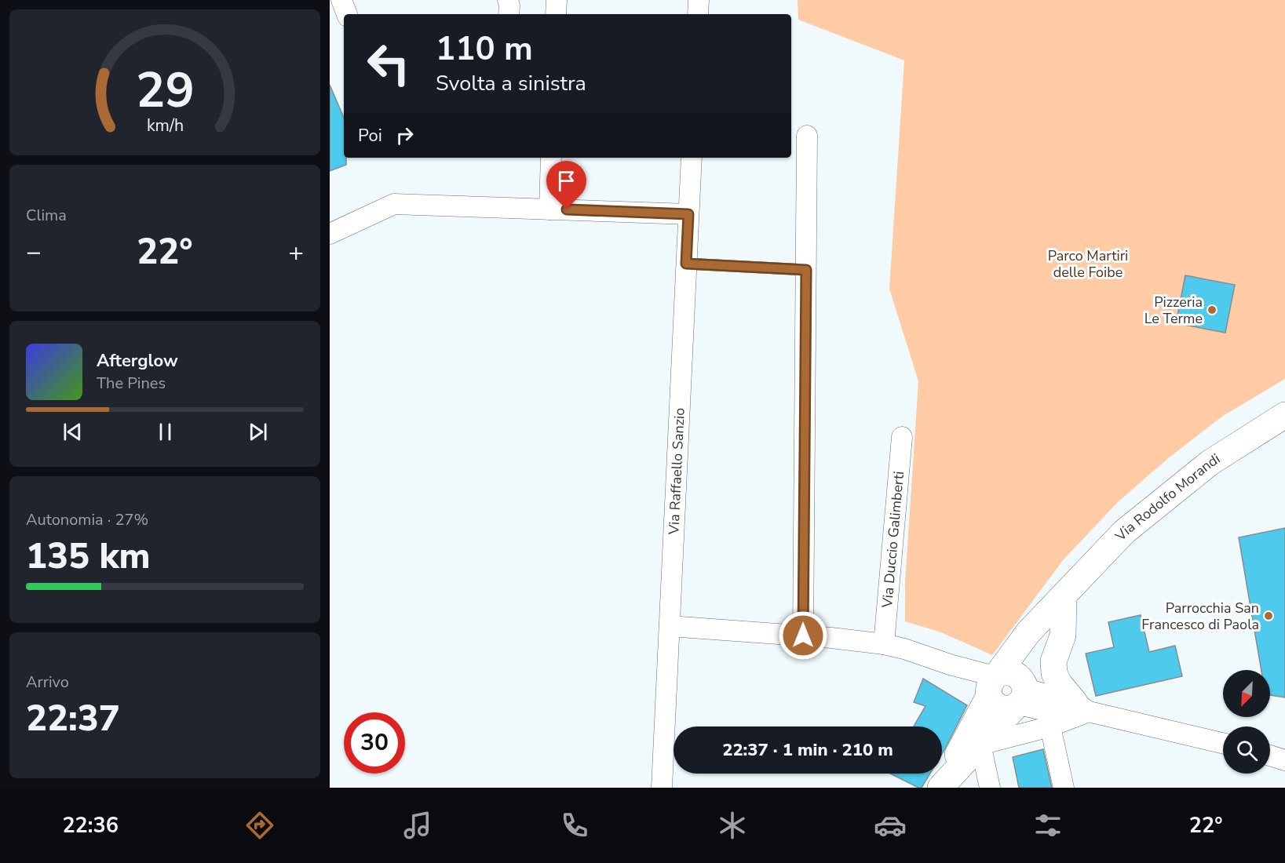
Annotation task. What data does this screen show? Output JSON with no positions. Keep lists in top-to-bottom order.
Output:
{
  "streets": {
    "street": ["Via Raffaello Sanzio", "Via Rodolfo Morandi", "Via Duccio Galimberti"]
  },
  "parks": ["Parco Martiri delle Foibe"],
  "places": ["Pizzeria Le Terme", "Parrocchia San Francesco di Paola"],
  "north": "bottom left",
  "page": {
    "turn": ["110 m", "Svolta a sinistra"],
    "then": "Poi",
    "tile": [
      "Clima",
      ["Autonomia · 27%", "135 km"],
      ["Arrivo", "22:37"]
    ],
    "heat": ["−", "22°", "+"],
    "song": ["Afterglow", "The Pines"],
    "limit": "30",
    "trip": "22:37 · 1 min · 210 m",
    "tabs": ["22:36", "22°"],
    "gauge": ["29", "km/h"]
  }
}
